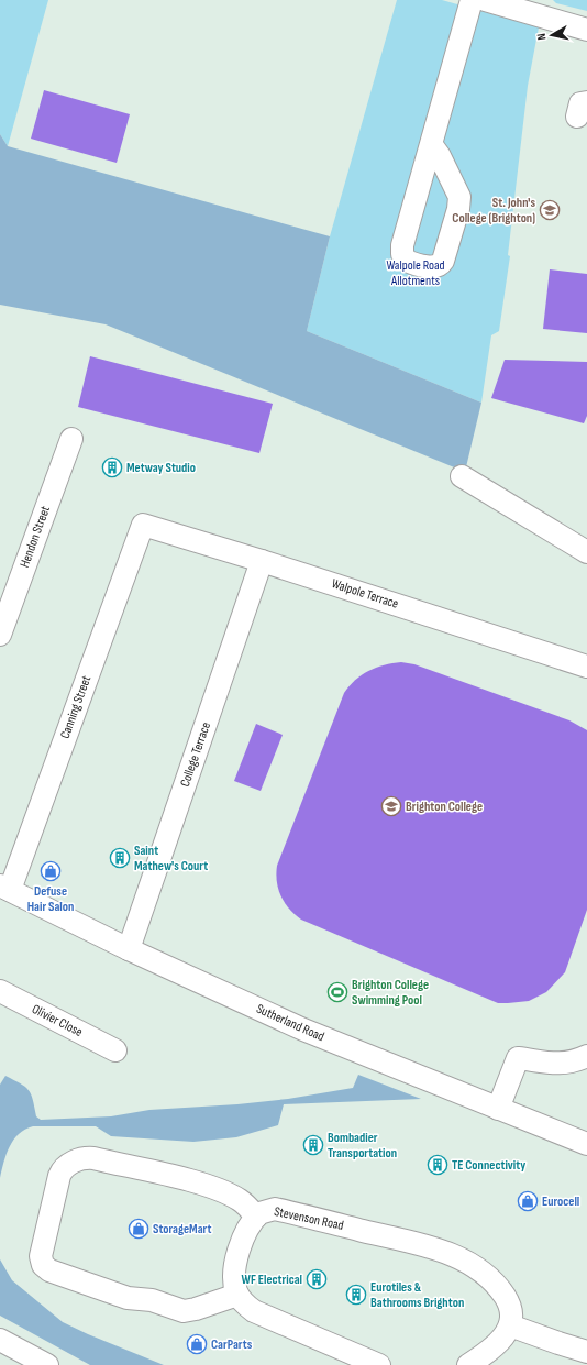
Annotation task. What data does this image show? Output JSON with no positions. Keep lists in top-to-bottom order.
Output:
{
  "streets": {
    "street": [
      "Hendon Street",
      "Walpole Terrace",
      "Canning Street",
      "College Terrace",
      "Olivier Close",
      "Sutherland Road",
      "Stevenson Road"
    ]
  },
  "crossings": [
    ["Walpole Terrace", "Canning Street"],
    ["Walpole Terrace", "College Terrace"],
    ["Canning Street", "Sutherland Road"],
    ["College Terrace", "Sutherland Road"]
  ],
  "parks": ["Walpole Road Allotments"],
  "places": {
    "school or university": ["St. John's College (Brighton)", "Brighton College"],
    "building": [
      "Metway Studio",
      "Saint Mathew's Court",
      "Bombadier Transportation",
      "TE Connectivity",
      "WF Electrical",
      "Eurotiles & Bathrooms Brighton"
    ],
    "shop": [
      "Defuse Hair Salon",
      "Eurocell",
      "StorageMart",
      "CarParts"
    ],
    "sports": ["Brighton College Swimming Pool"]
  },
  "north": "left"
}
